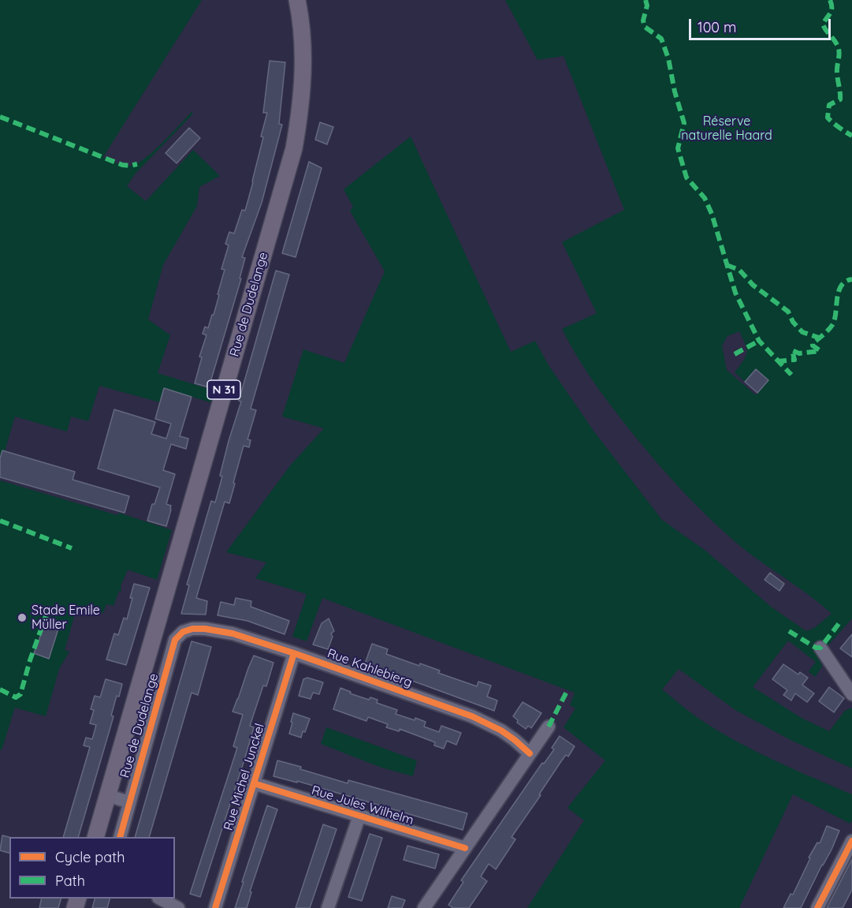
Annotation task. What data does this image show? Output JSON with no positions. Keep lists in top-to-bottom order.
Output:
{
  "streets": {
    "main road": ["Rue de Dudelange", "N 31"],
    "street": ["Rue Kahlebierg", "Rue Michel Junckel", "Rue Jules Wilhelm"]
  },
  "crossings": [
    ["Rue de Dudelange", "Rue Kahlebierg"],
    ["Rue Kahlebierg", "Rue Michel Junckel"],
    ["Rue Michel Junckel", "Rue Jules Wilhelm"]
  ],
  "parks": ["Réserve naturelle Haard"],
  "places": ["Stade Emile Müller"],
  "legend": ["Cycle path", "Path"],
  "scale_bar": "100 m"
}
